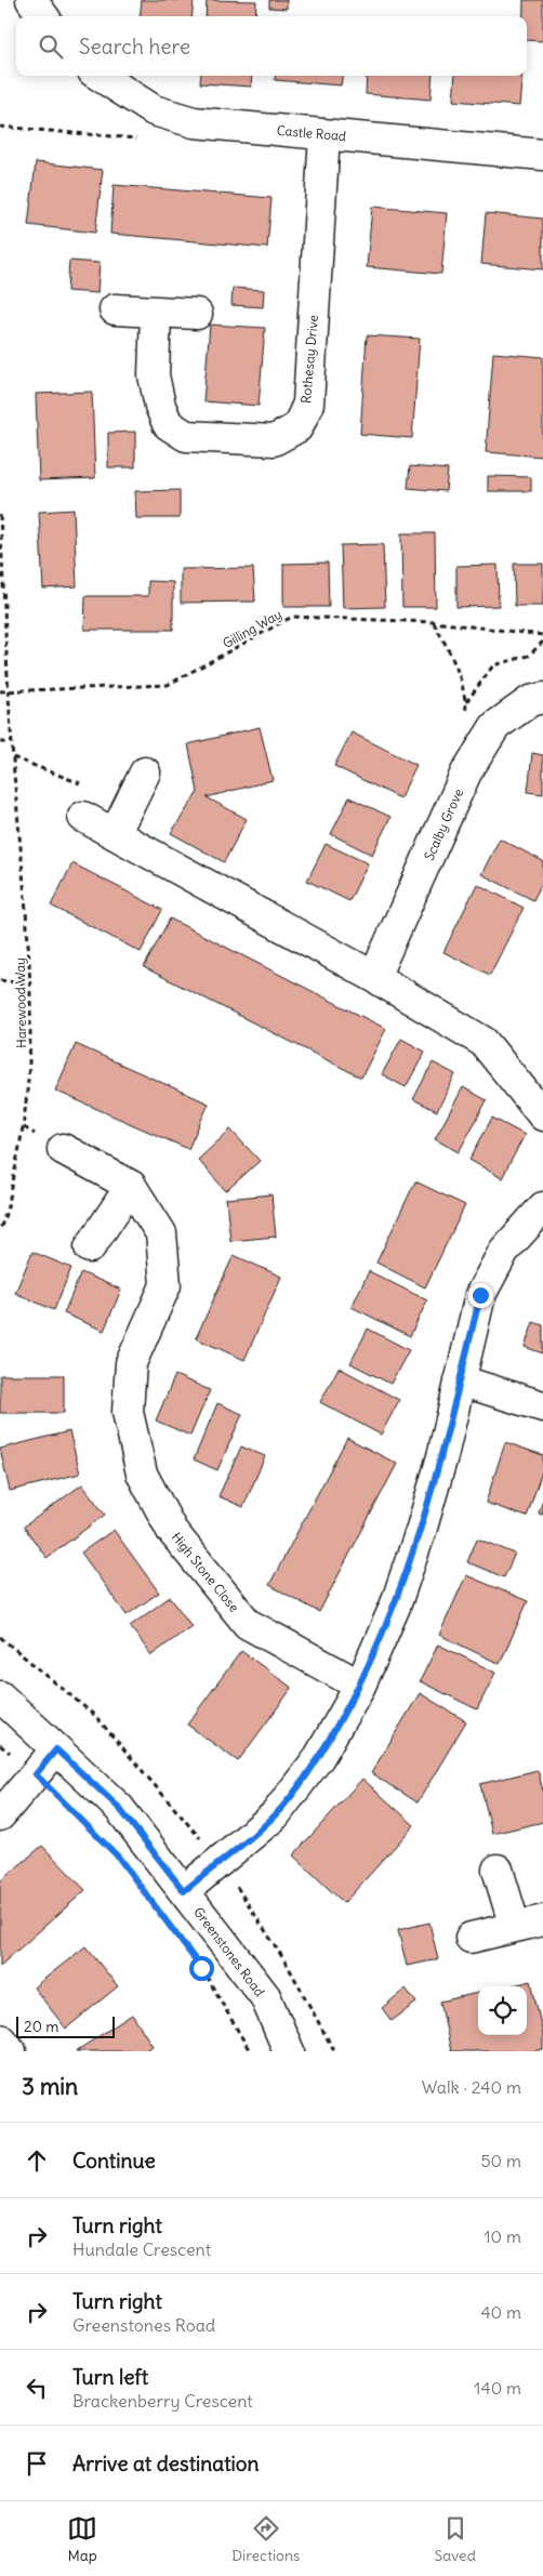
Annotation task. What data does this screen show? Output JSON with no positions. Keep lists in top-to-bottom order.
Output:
{
  "streets": {
    "street": [
      "Castle Road",
      "Rothesay Drive",
      "Scalby Grove",
      "High Stone Close",
      "Greenstones Road"
    ],
    "path": ["Gilling Way", "Harewood Way"]
  },
  "crossings": [
    ["Castle Road", "Rothesay Drive"],
    ["Gilling Way", "Harewood Way"]
  ],
  "scale_bar": "20 m",
  "page": {
    "search": "Search here",
    "scale": "20 m",
    "heading": ["3 min", "Walk · 240 m"],
    "list": [
      ["Continue", "50 m"],
      ["Turn right", "Hundale Crescent", "10 m"],
      ["Turn right", "Greenstones Road", "40 m"],
      ["Turn left", "Brackenberry Crescent", "140 m"],
      "Arrive at destination"
    ],
    "nav": ["Map", "Directions", "Saved"]
  }
}
